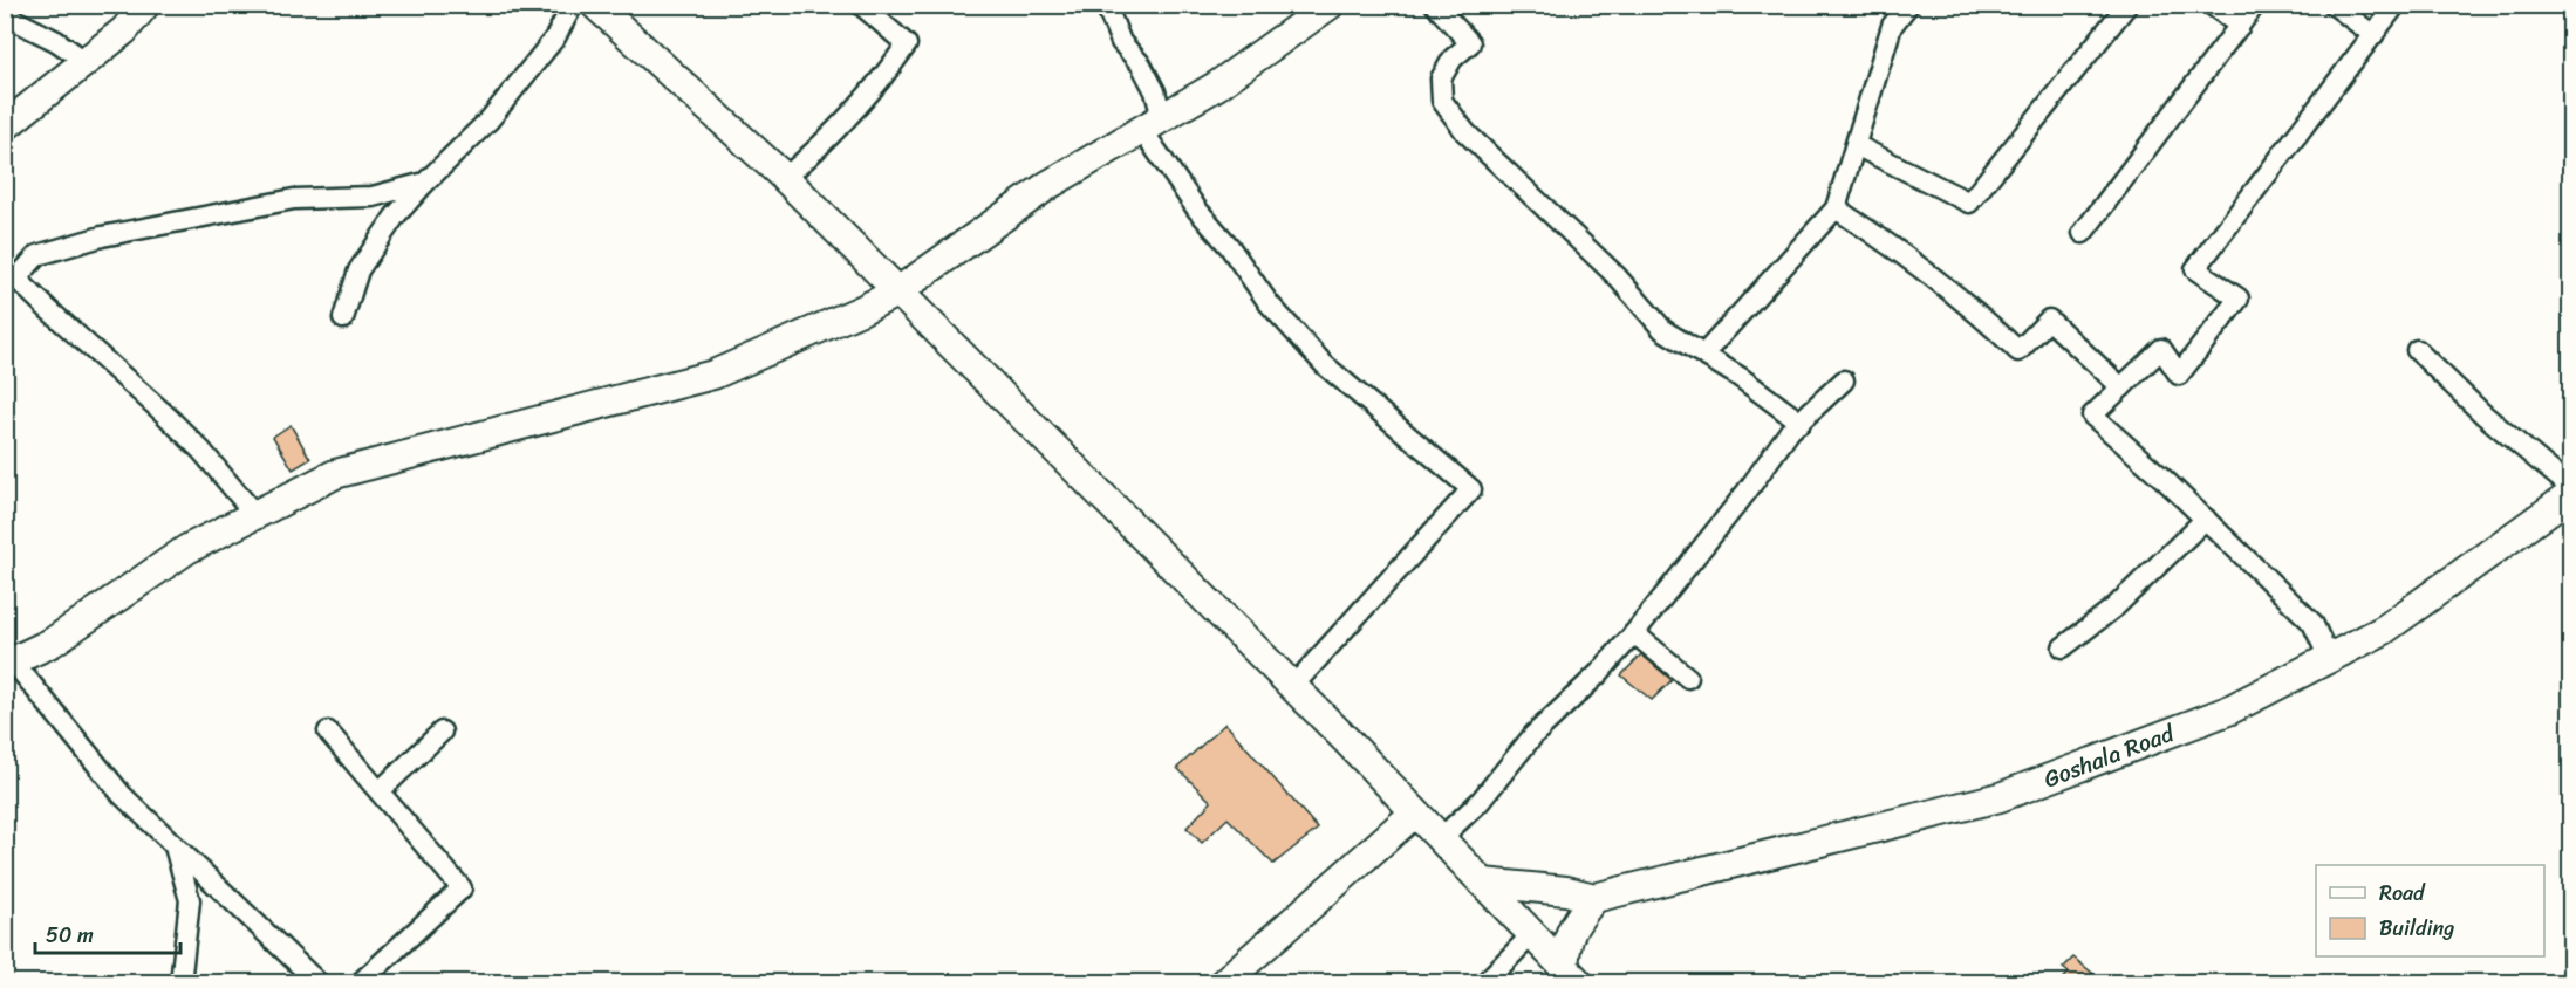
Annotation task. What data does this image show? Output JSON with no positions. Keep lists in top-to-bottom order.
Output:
{
  "streets": {
    "main road": ["Goshala Road"]
  },
  "legend": ["Road", "Building"],
  "scale_bar": "50 m"
}
